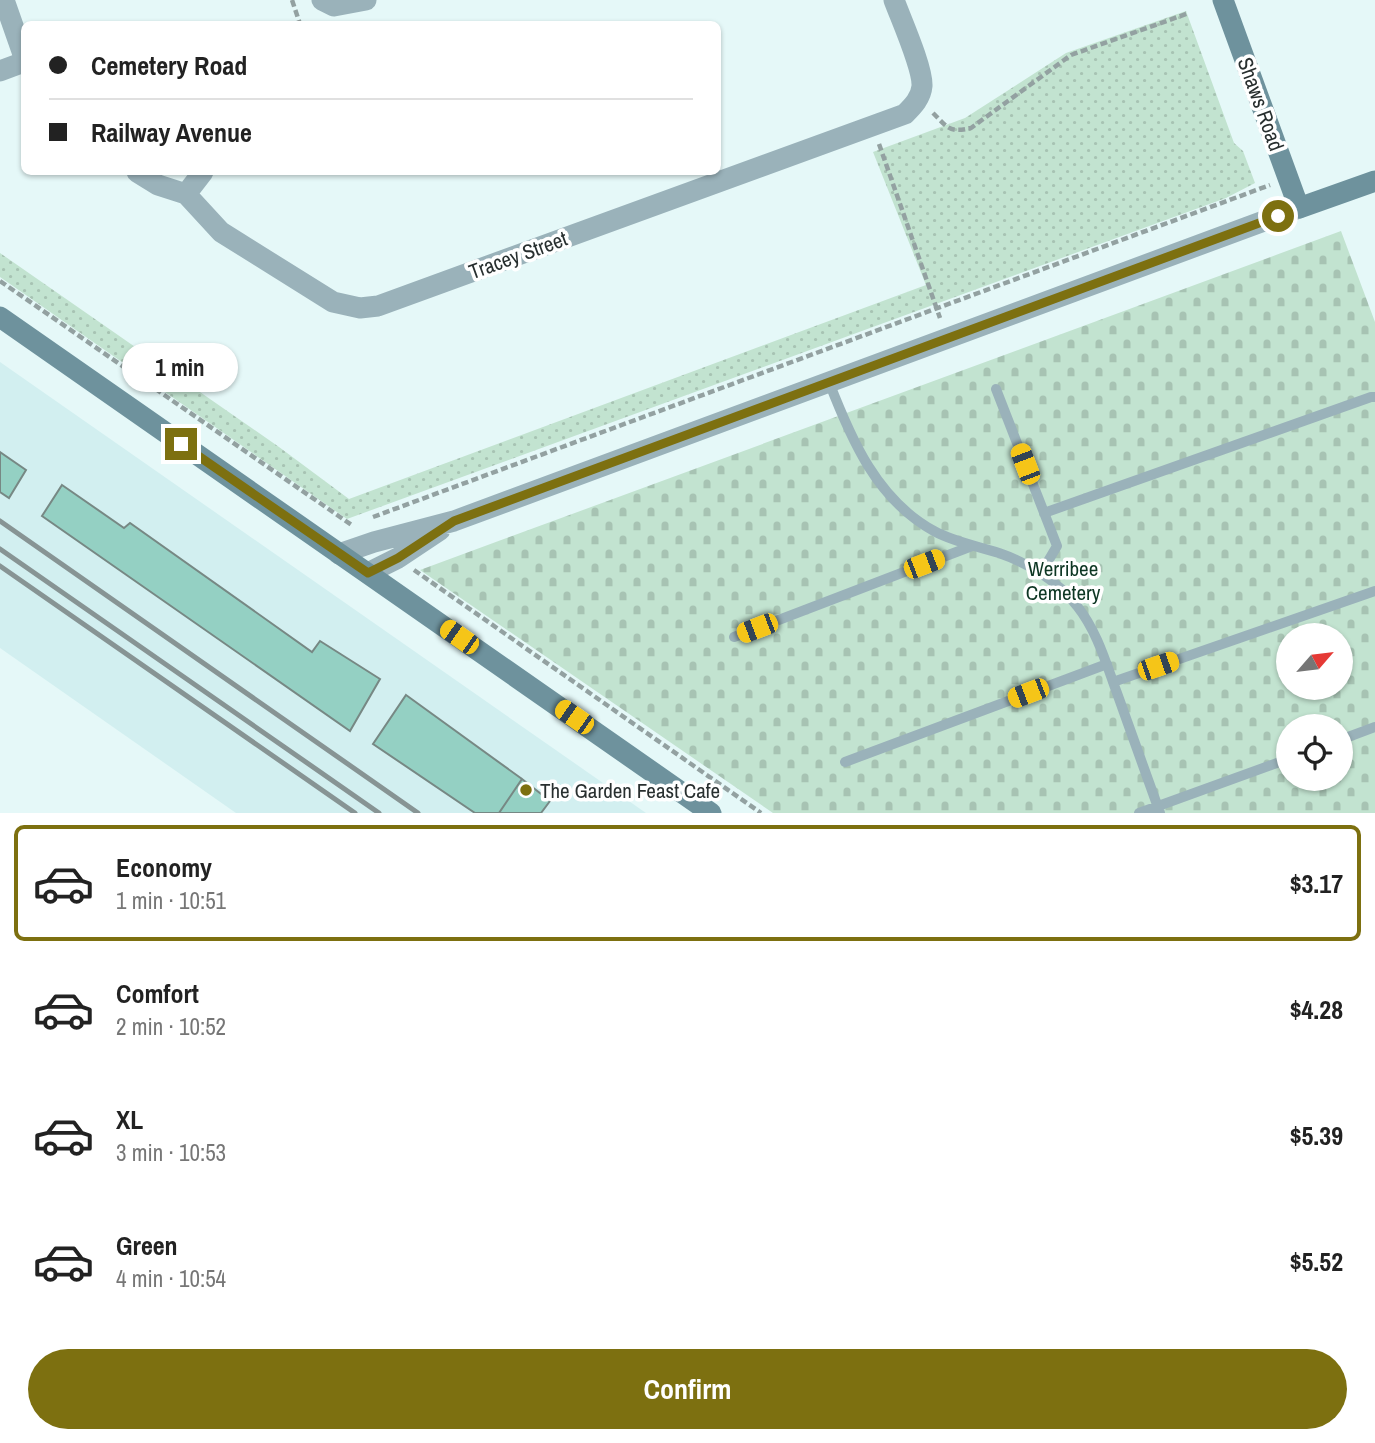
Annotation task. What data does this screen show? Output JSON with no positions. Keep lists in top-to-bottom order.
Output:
{
  "streets": {
    "street": ["Shaws Road", "Tracey Street"]
  },
  "parks": ["Werribee Cemetery"],
  "places": ["The Garden Feast Cafe"],
  "north": "top right",
  "page": {
    "banner": ["Cemetery Road", "Railway Avenue"],
    "bubble": "1 min",
    "list": [
      {
        "name": "Economy",
        "note": "1 min · 10:51",
        "value": "$3.17"
      },
      {
        "name": "Comfort",
        "note": "2 min · 10:52",
        "value": "$4.28"
      },
      {
        "name": "XL",
        "note": "3 min · 10:53",
        "value": "$5.39"
      },
      {
        "name": "Green",
        "note": "4 min · 10:54",
        "value": "$5.52"
      }
    ],
    "buttons": "Confirm"
  }
}
